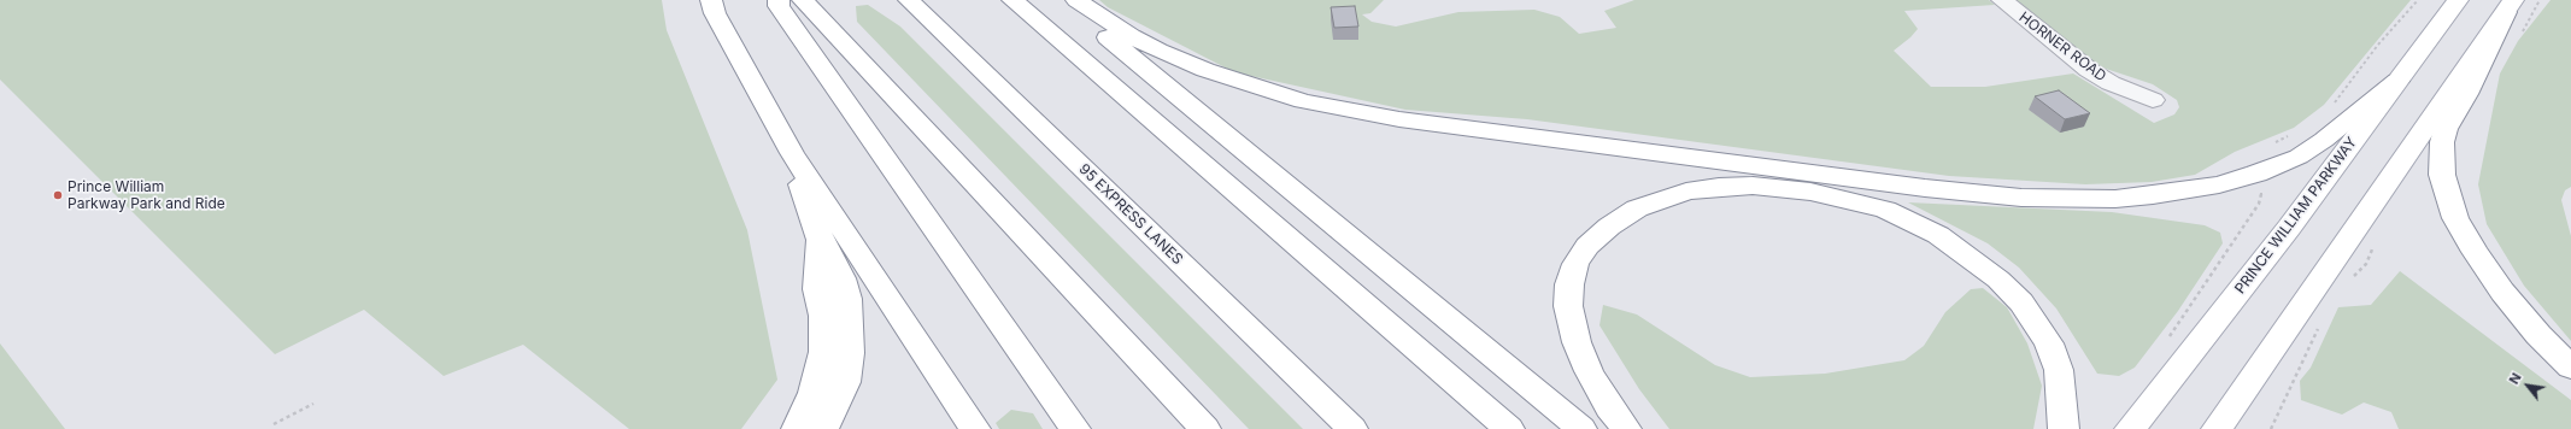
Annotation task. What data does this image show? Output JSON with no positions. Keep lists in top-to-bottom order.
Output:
{
  "streets": {
    "main road": ["95 EXPRESS LANES", "PRINCE WILLIAM PARKWAY"],
    "street": ["HORNER ROAD"]
  },
  "places": ["Prince William Parkway Park and Ride"],
  "north": "top left"
}
